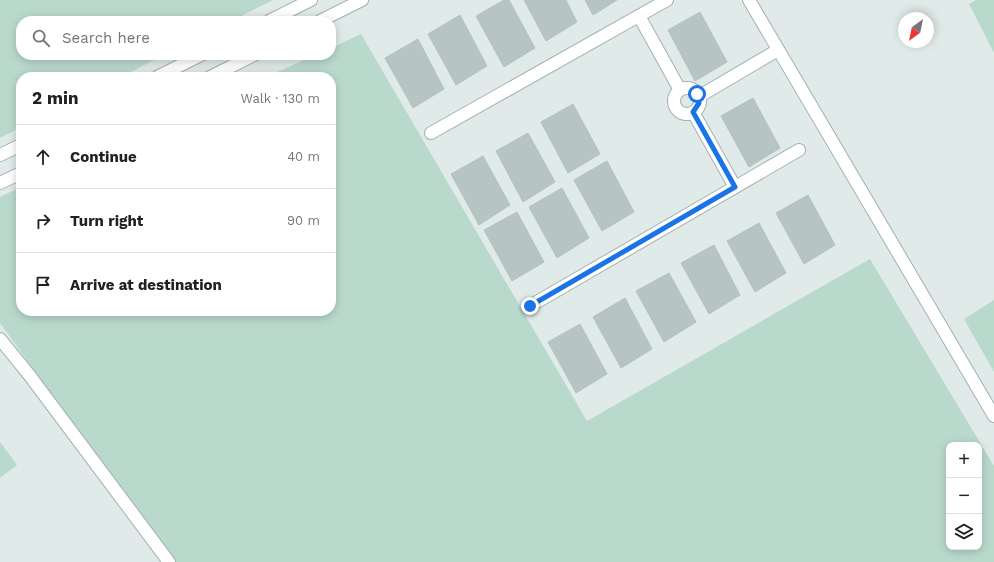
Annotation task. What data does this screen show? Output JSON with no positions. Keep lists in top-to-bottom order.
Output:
{
  "north": "bottom left",
  "page": {
    "search": "Search here",
    "heading": ["2 min", "Walk · 130 m"],
    "list": [
      ["Continue", "40 m"],
      ["Turn right", "90 m"],
      "Arrive at destination"
    ],
    "map_buttons": ["+", "−"]
  }
}
